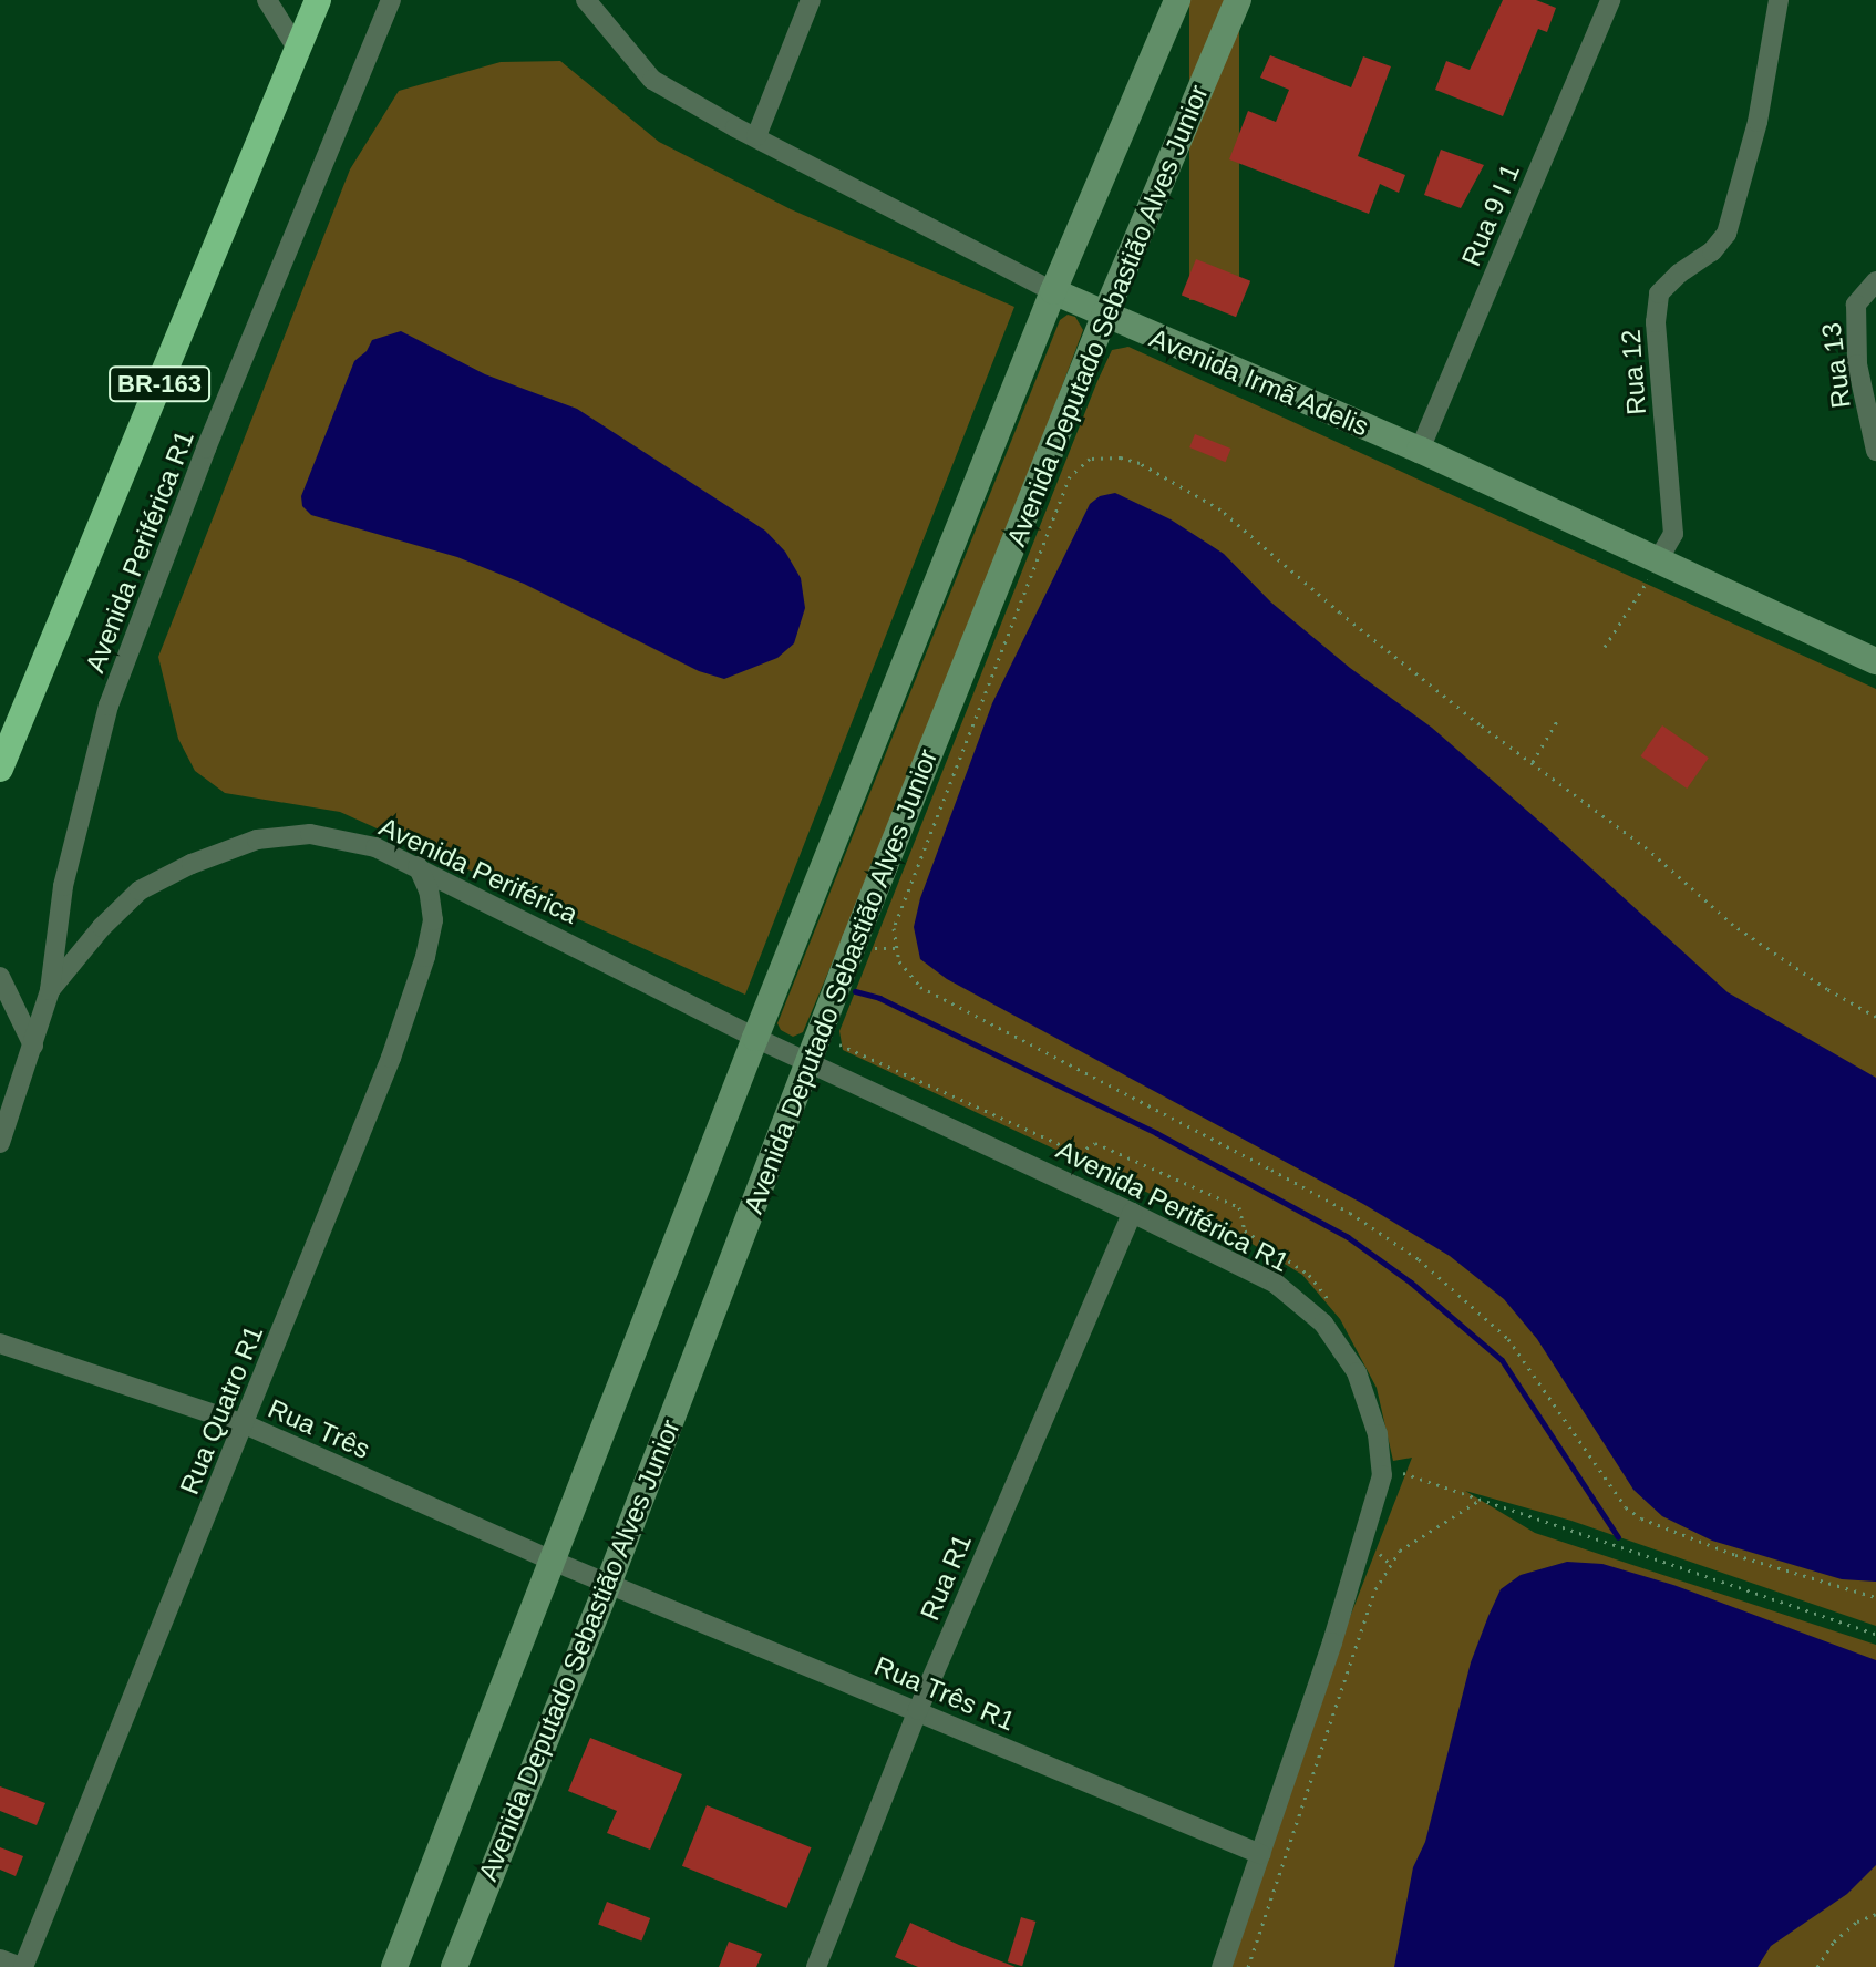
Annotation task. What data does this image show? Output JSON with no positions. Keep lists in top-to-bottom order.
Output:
{
  "streets": {
    "highway": ["BR-163"],
    "street": [
      "Rua 9 I 1",
      "Avenida Deputado Sebastião Alves Junior",
      "Rua 13",
      "Rua 12",
      "Avenida Irmã Adelis",
      "Avenida Periférica R1",
      "Avenida Periférica",
      "Rua Quatro R1",
      "Rua Três",
      "Rua R1",
      "Rua Três R1"
    ]
  },
  "crossings": [
    ["Rua 9 I 1", "Avenida Irmã Adelis"],
    ["Avenida Deputado Sebastião Alves Junior", "Avenida Irmã Adelis"],
    ["Avenida Deputado Sebastião Alves Junior", "Avenida Periférica R1"],
    ["Avenida Deputado Sebastião Alves Junior", "Avenida Periférica"],
    ["Avenida Deputado Sebastião Alves Junior", "Rua Três"],
    ["Avenida Deputado Sebastião Alves Junior", "Rua Três R1"],
    ["Rua 12", "Avenida Irmã Adelis"],
    ["Avenida Periférica R1", "Avenida Periférica"],
    ["Avenida Periférica R1", "Rua R1"],
    ["Avenida Periférica R1", "Rua Três R1"],
    ["Avenida Periférica", "Rua Quatro R1"],
    ["Rua Quatro R1", "Rua Três"],
    ["Rua Três", "Rua Três R1"],
    ["Rua R1", "Rua Três R1"]
  ]
}
